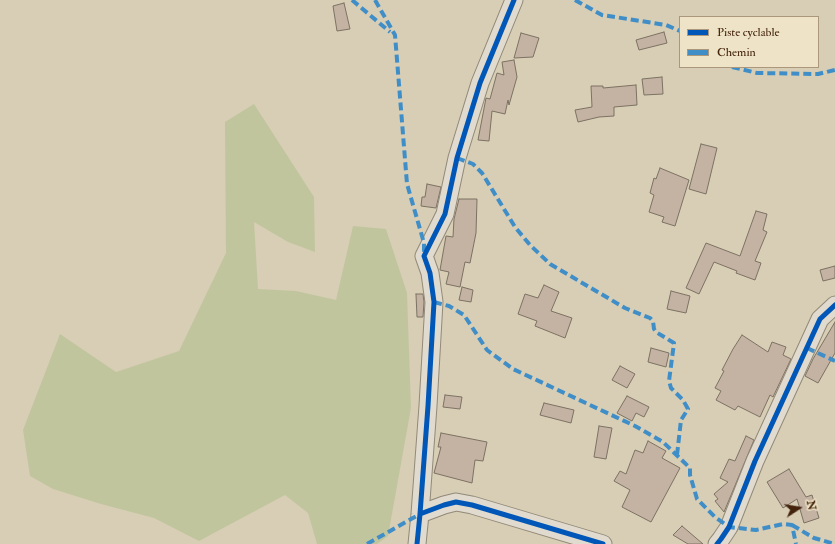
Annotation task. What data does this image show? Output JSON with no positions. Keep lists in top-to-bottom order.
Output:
{
  "legend": ["Piste cyclable", "Chemin"],
  "north": "right"
}
